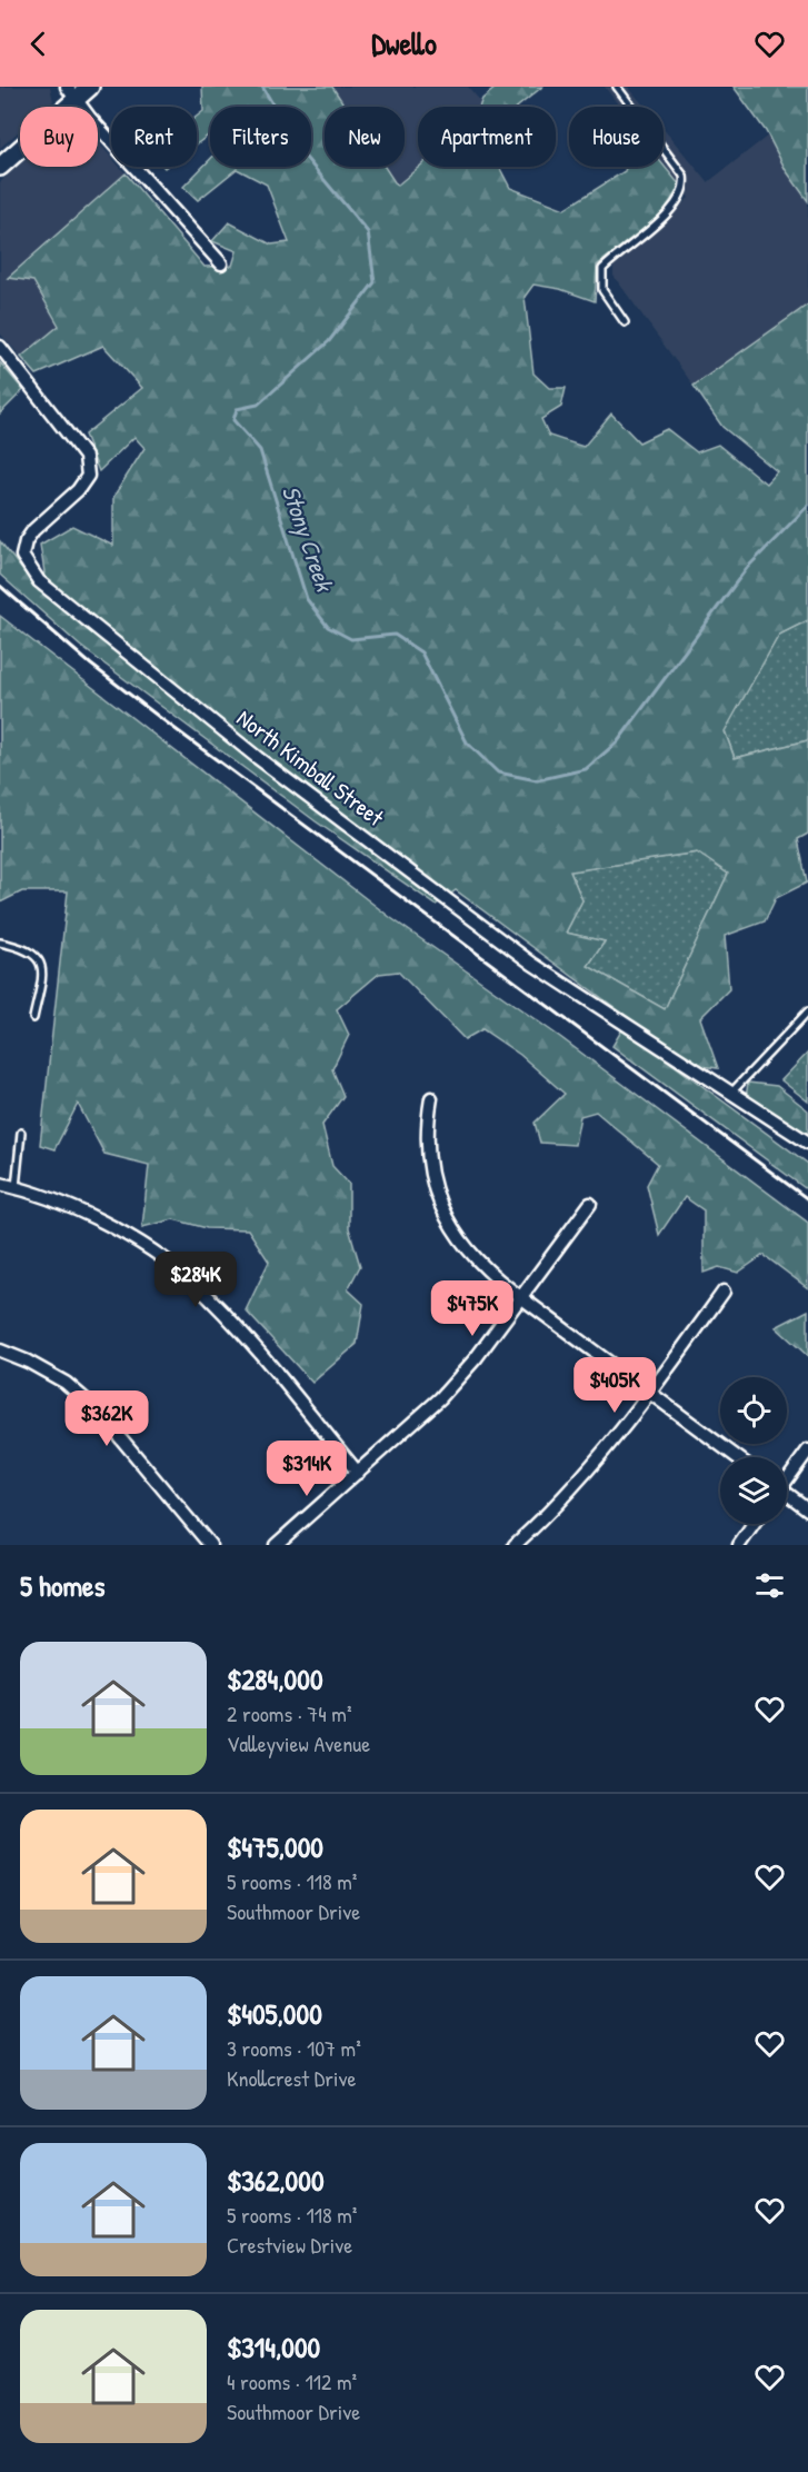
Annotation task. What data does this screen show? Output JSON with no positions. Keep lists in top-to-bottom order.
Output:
{
  "streets": {
    "street": ["North Kimball Street"]
  },
  "water": ["Stony Creek"],
  "page": {
    "header": "Dwello",
    "chip": [
      "Buy",
      "Rent",
      "Filters",
      "New",
      "Apartment",
      "House"
    ],
    "price": [
      "$284K",
      "$475K",
      "$405K",
      "$362K",
      "$314K"
    ],
    "heading": "5 homes",
    "list": [
      {
        "name": "$284,000",
        "note": "2 rooms · 74 m² · Valleyview Avenue"
      },
      {
        "name": "$475,000",
        "note": "5 rooms · 118 m² · Southmoor Drive"
      },
      {
        "name": "$405,000",
        "note": "3 rooms · 107 m² · Knollcrest Drive"
      },
      {
        "name": "$362,000",
        "note": "5 rooms · 118 m² · Crestview Drive"
      },
      {
        "name": "$314,000",
        "note": "4 rooms · 112 m² · Southmoor Drive"
      }
    ]
  }
}
